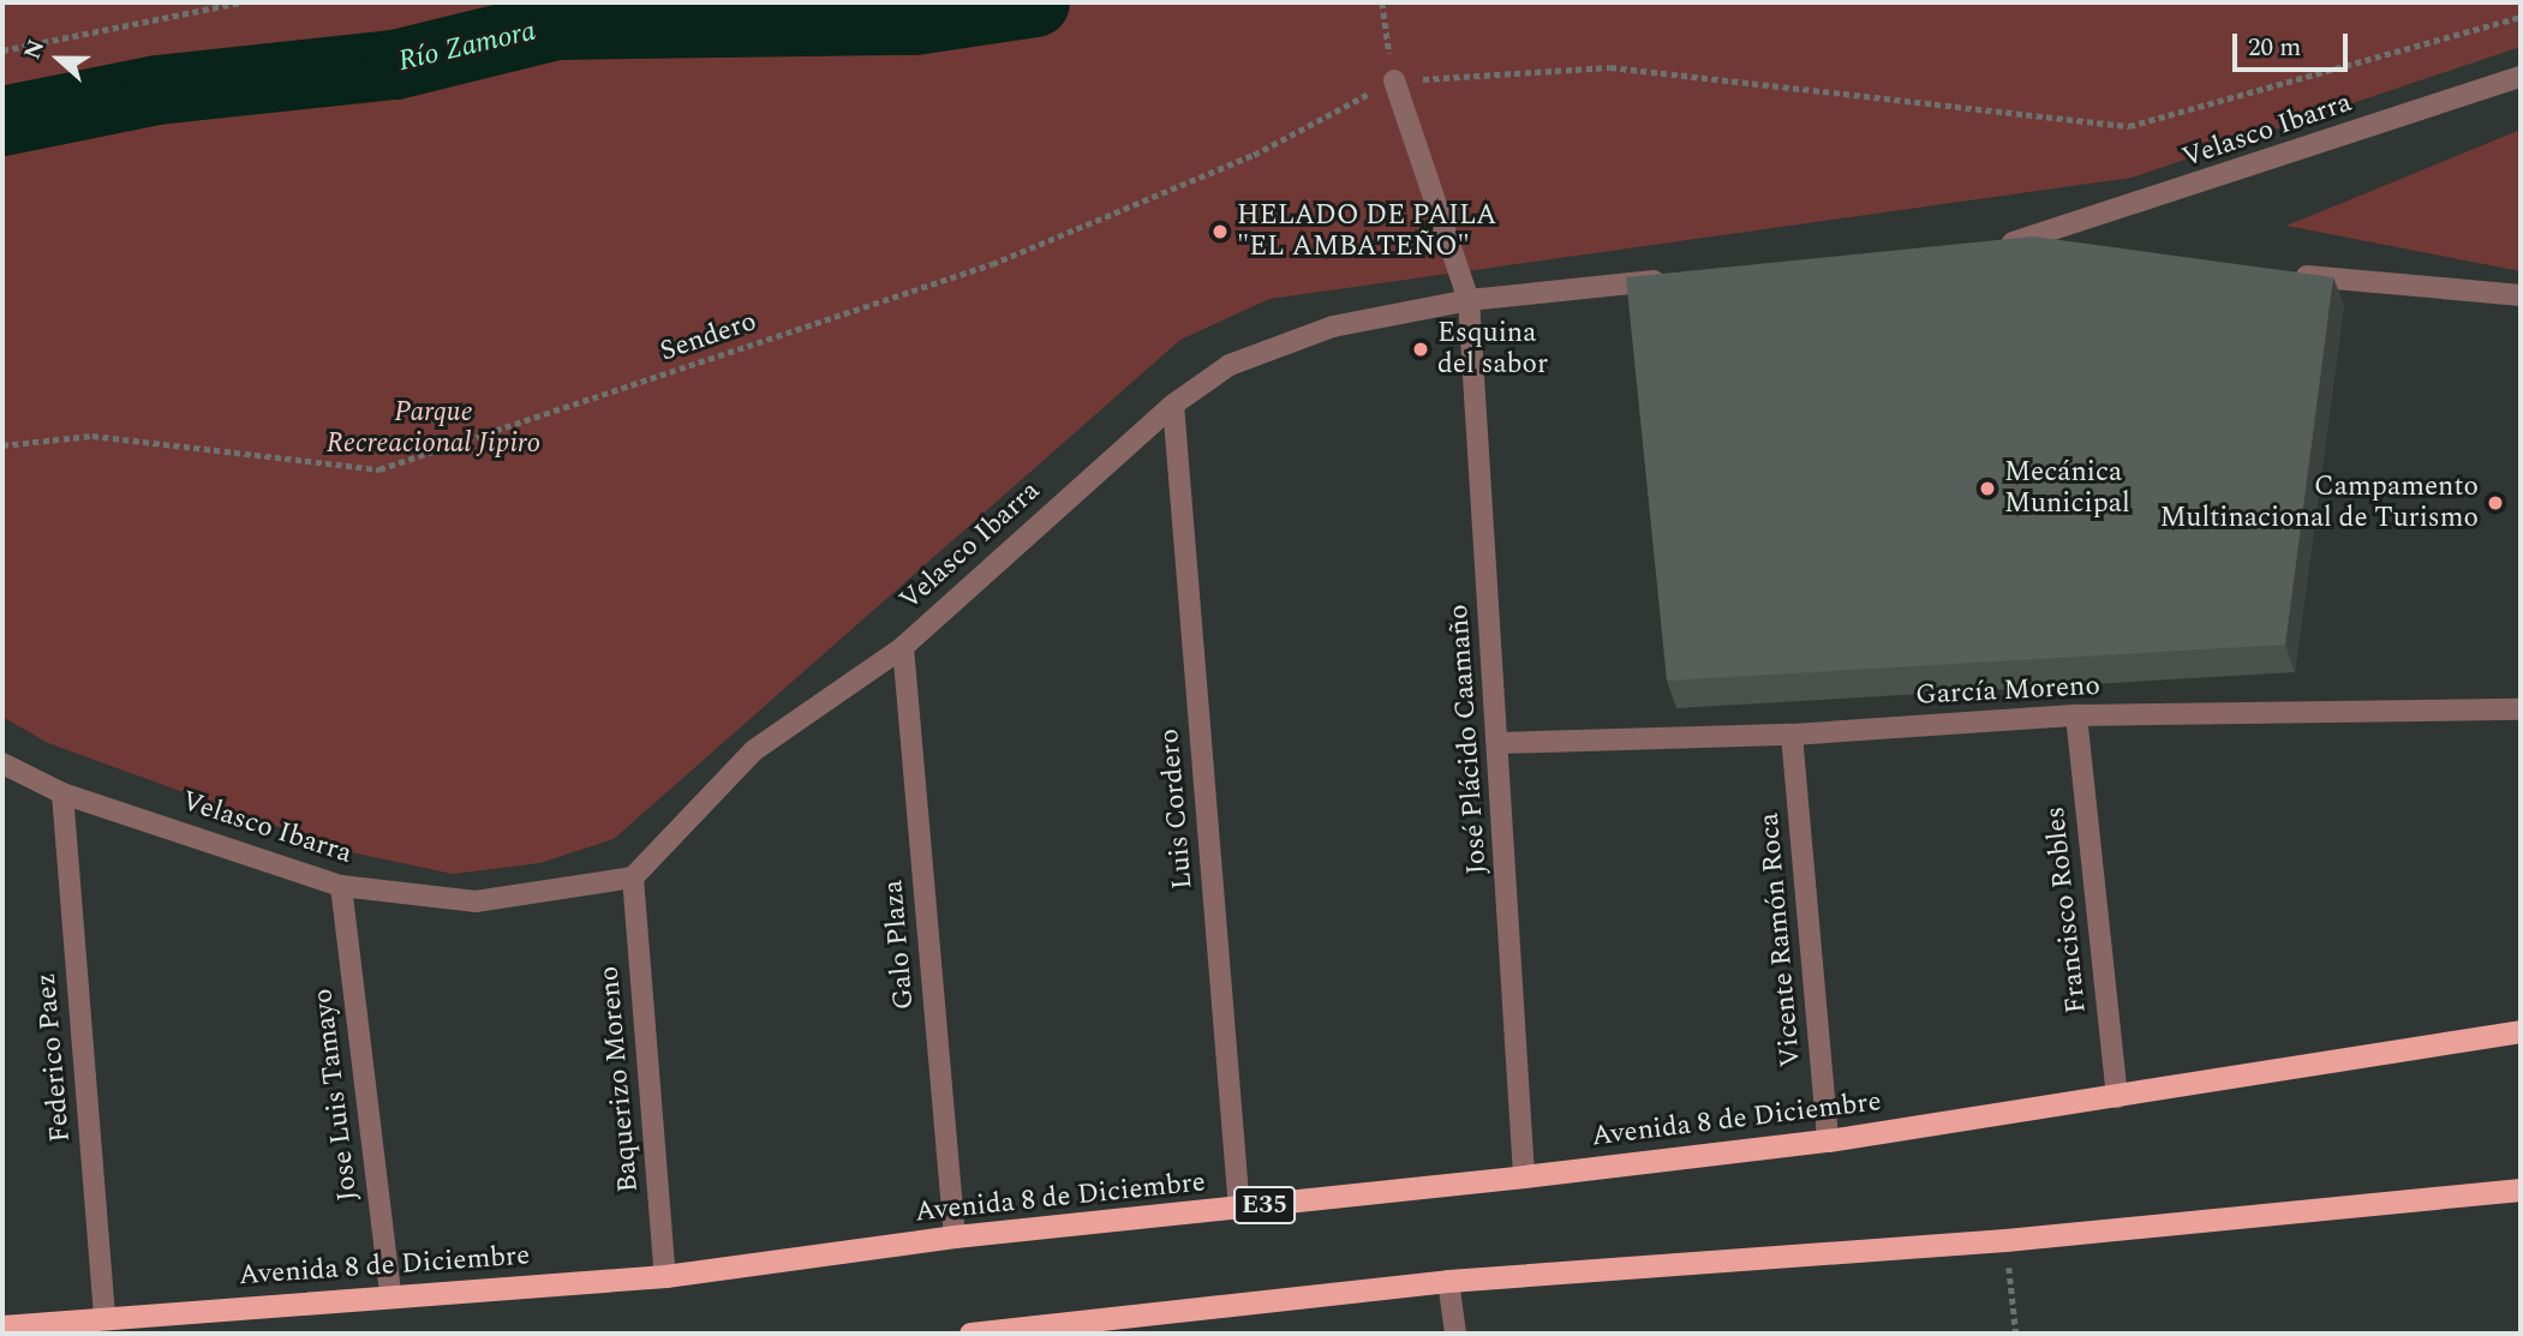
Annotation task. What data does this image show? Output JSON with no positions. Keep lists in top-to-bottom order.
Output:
{
  "streets": {
    "highway": ["Avenida 8 de Diciembre", "E35"],
    "street": [
      "Velasco Ibarra",
      "García Moreno",
      "José Plácido Caamaño",
      "Luis Cordero",
      "Francisco Robles",
      "Vicente Ramón Roca",
      "Galo Plaza",
      "Federico Paez",
      "Baquerizo Moreno",
      "Jose Luis Tamayo"
    ],
    "path": ["Sendero"]
  },
  "crossings": [
    ["Velasco Ibarra", "José Plácido Caamaño"],
    ["Velasco Ibarra", "Luis Cordero"],
    ["Velasco Ibarra", "Galo Plaza"],
    ["Velasco Ibarra", "Federico Paez"],
    ["Velasco Ibarra", "Baquerizo Moreno"],
    ["Velasco Ibarra", "Jose Luis Tamayo"],
    ["Sendero", "José Plácido Caamaño"],
    ["García Moreno", "José Plácido Caamaño"],
    ["García Moreno", "Francisco Robles"],
    ["García Moreno", "Vicente Ramón Roca"],
    ["José Plácido Caamaño", "Avenida 8 de Diciembre"],
    ["Luis Cordero", "Avenida 8 de Diciembre"],
    ["Francisco Robles", "Avenida 8 de Diciembre"],
    ["Vicente Ramón Roca", "Avenida 8 de Diciembre"],
    ["Galo Plaza", "Avenida 8 de Diciembre"],
    ["Federico Paez", "Avenida 8 de Diciembre"],
    ["Baquerizo Moreno", "Avenida 8 de Diciembre"],
    ["Jose Luis Tamayo", "Avenida 8 de Diciembre"]
  ],
  "water": ["Río Zamora"],
  "parks": ["Parque Recreacional Jipiro"],
  "places": [
    "HELADO DE PAILA \"EL AMBATEÑO\"",
    "Esquina del sabor",
    "Mecánica Municipal",
    "Campamento Multinacional de Turismo"
  ],
  "scale_bar": "20 m",
  "north": "left"
}
